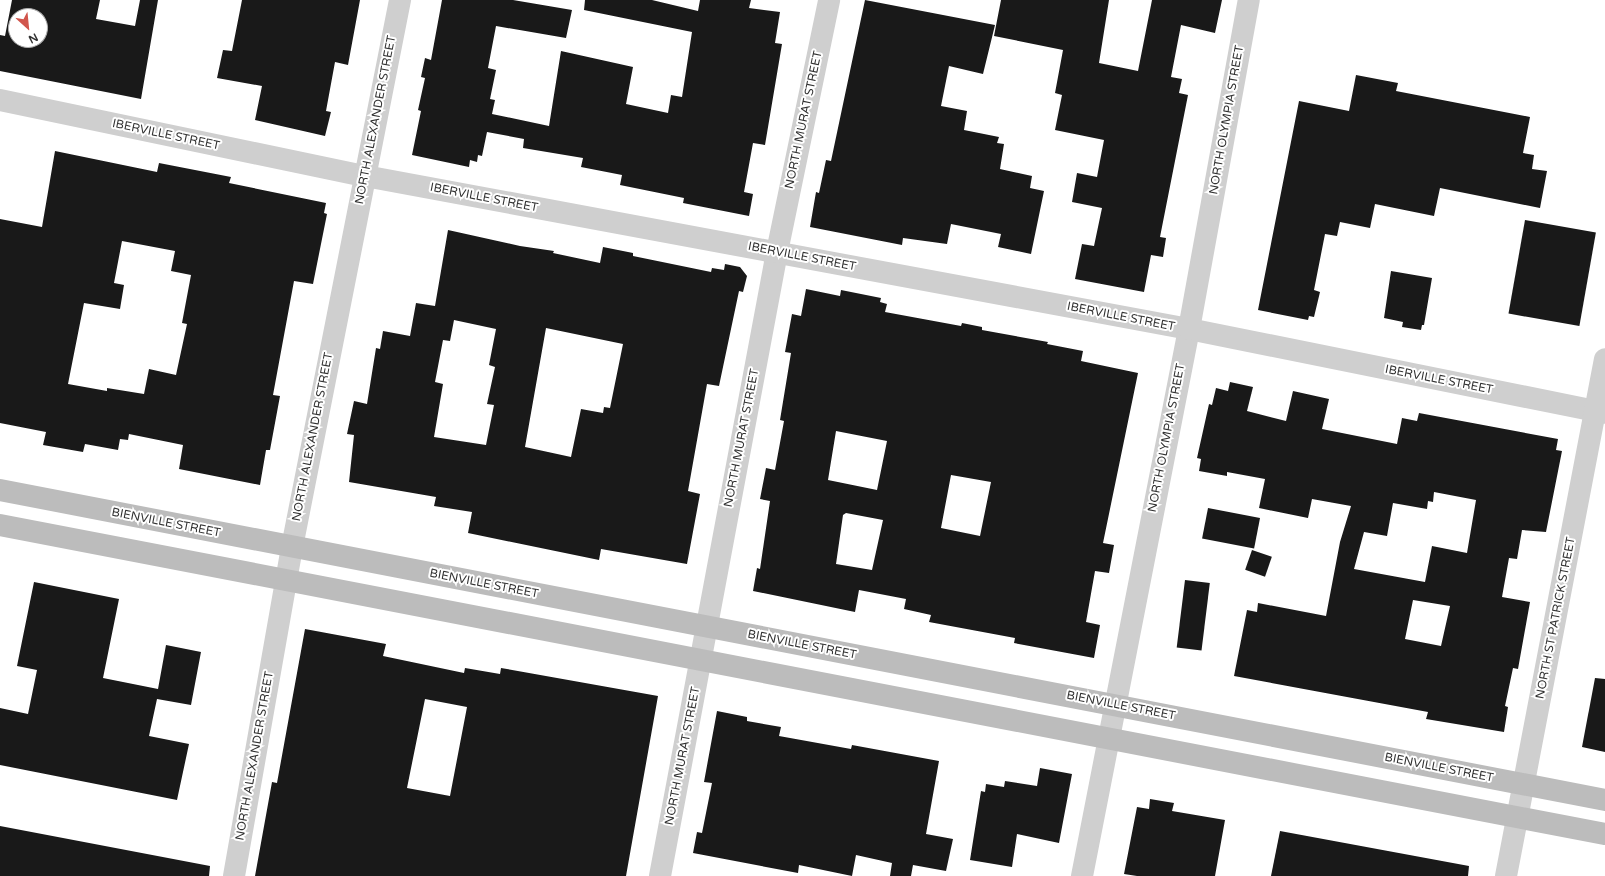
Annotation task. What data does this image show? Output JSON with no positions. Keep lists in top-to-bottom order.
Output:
{
  "streets": {
    "street": [
      "NORTH ALEXANDER STREET",
      "NORTH MURAT STREET",
      "NORTH OLYMPIA STREET",
      "IBERVILLE STREET",
      "BIENVILLE STREET",
      "NORTH ST PATRICK STREET"
    ]
  },
  "crossings": [
    ["NORTH ALEXANDER STREET", "IBERVILLE STREET"],
    ["NORTH ALEXANDER STREET", "BIENVILLE STREET"],
    ["NORTH MURAT STREET", "IBERVILLE STREET"],
    ["NORTH MURAT STREET", "BIENVILLE STREET"],
    ["NORTH OLYMPIA STREET", "IBERVILLE STREET"],
    ["NORTH OLYMPIA STREET", "BIENVILLE STREET"],
    ["IBERVILLE STREET", "NORTH ST PATRICK STREET"],
    ["BIENVILLE STREET", "NORTH ST PATRICK STREET"]
  ],
  "north": "bottom right"
}
